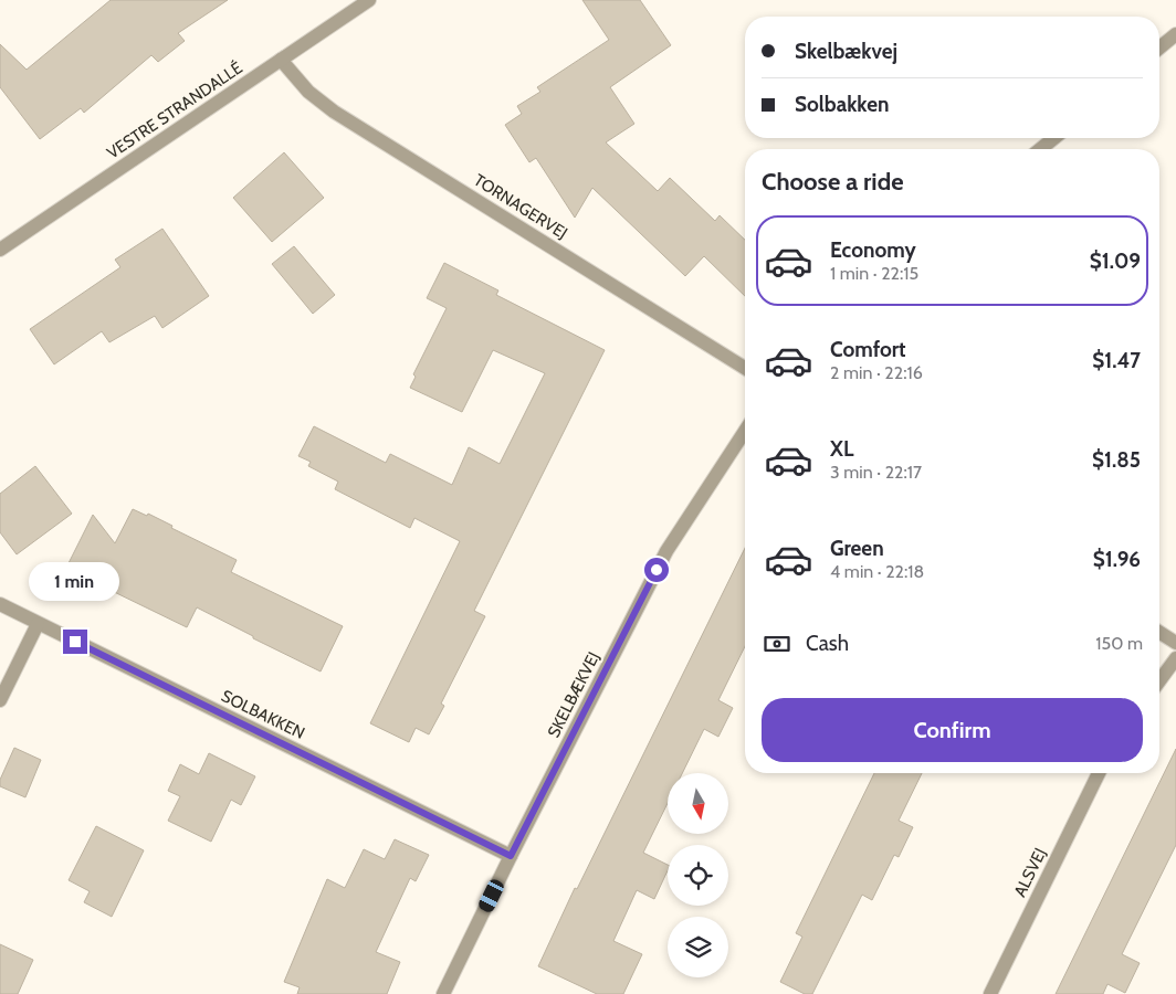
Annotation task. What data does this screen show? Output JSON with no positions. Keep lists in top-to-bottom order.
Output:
{
  "streets": {
    "street": [
      "VESTRE STRANDALLÉ",
      "TORNAGERVEJ",
      "SKELBÆKVEJ",
      "SOLBAKKEN",
      "ALSVEJ"
    ]
  },
  "crossings": [
    ["VESTRE STRANDALLÉ", "TORNAGERVEJ"],
    ["SKELBÆKVEJ", "SOLBAKKEN"]
  ],
  "north": "bottom",
  "page": {
    "banner": ["Skelbækvej", "Solbakken"],
    "heading": "Choose a ride",
    "list": [
      {
        "name": "Economy",
        "note": "1 min · 22:15",
        "value": "$1.09"
      },
      {
        "name": "Comfort",
        "note": "2 min · 22:16",
        "value": "$1.47"
      },
      {
        "name": "XL",
        "note": "3 min · 22:17",
        "value": "$1.85"
      },
      {
        "name": "Green",
        "note": "4 min · 22:18",
        "value": "$1.96"
      }
    ],
    "bubble": "1 min",
    "pay": ["Cash", "150 m"],
    "buttons": "Confirm"
  }
}
